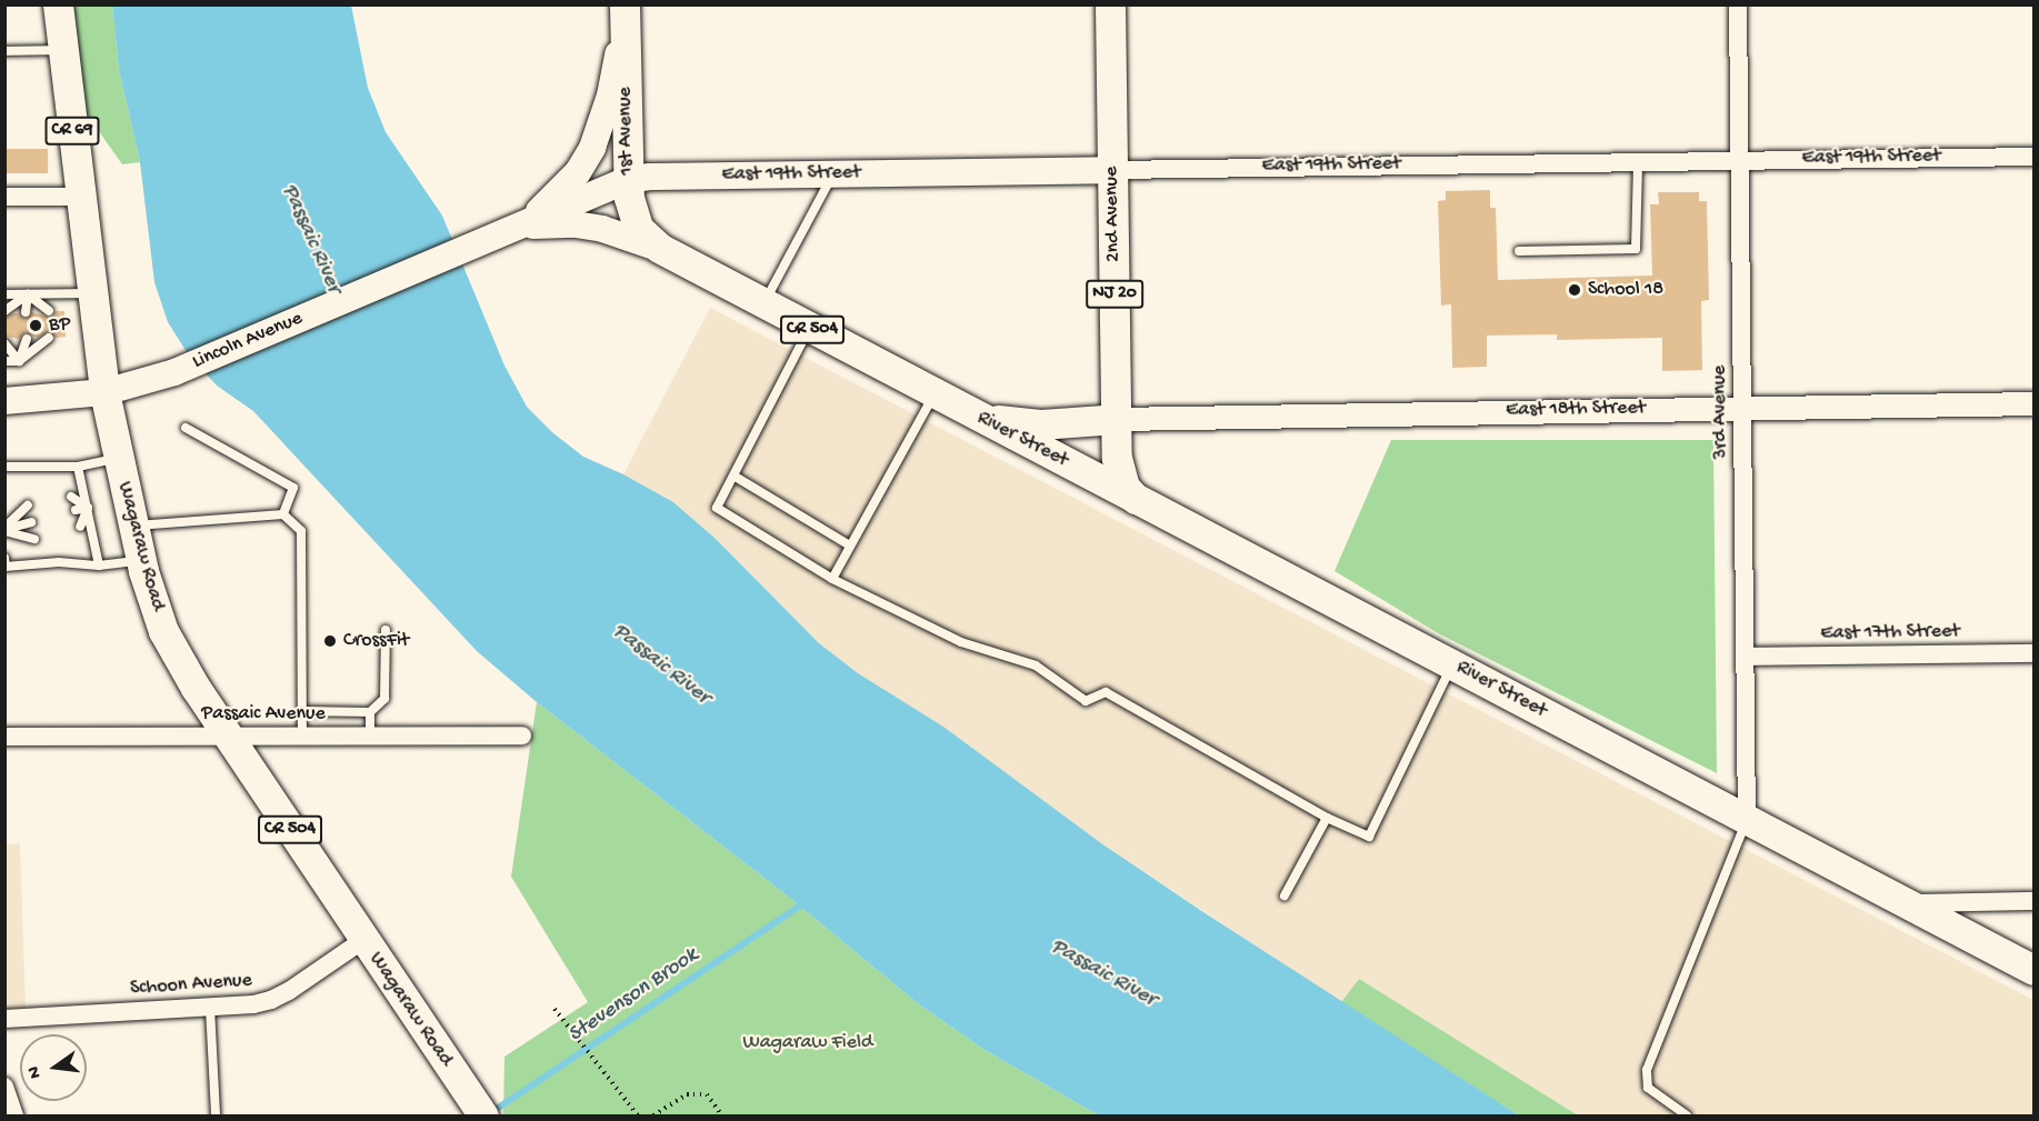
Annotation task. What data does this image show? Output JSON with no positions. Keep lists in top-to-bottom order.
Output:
{
  "streets": {
    "main road": [
      "CR 69",
      "1st Avenue",
      "East 19th Street",
      "2nd Avenue",
      "NJ 20",
      "CR 504",
      "Lincoln Avenue",
      "River Street",
      "Wagaraw Road"
    ],
    "street": [
      "East 18th Street",
      "3rd Avenue",
      "East 17th Street",
      "Passaic Avenue",
      "Schoon Avenue"
    ]
  },
  "crossings": [
    ["1st Avenue", "East 19th Street"],
    ["1st Avenue", "CR 504"],
    ["1st Avenue", "River Street"],
    ["East 19th Street", "2nd Avenue"],
    ["East 19th Street", "CR 504"],
    ["East 19th Street", "Lincoln Avenue"],
    ["East 19th Street", "3rd Avenue"],
    ["East 19th Street", "River Street"],
    ["2nd Avenue", "East 18th Street"],
    ["2nd Avenue", "River Street"],
    ["CR 504", "Lincoln Avenue"],
    ["CR 504", "River Street"],
    ["Lincoln Avenue", "River Street"],
    ["Lincoln Avenue", "Wagaraw Road"],
    ["East 18th Street", "3rd Avenue"],
    ["East 18th Street", "River Street"],
    ["3rd Avenue", "River Street"],
    ["3rd Avenue", "East 17th Street"],
    ["Wagaraw Road", "Passaic Avenue"],
    ["Wagaraw Road", "Schoon Avenue"]
  ],
  "water": ["Passaic River", "Stevenson Brook"],
  "parks": ["Wagaraw Field"],
  "places": ["School 18", "BP", "CrossFit"],
  "north": "left"
}
